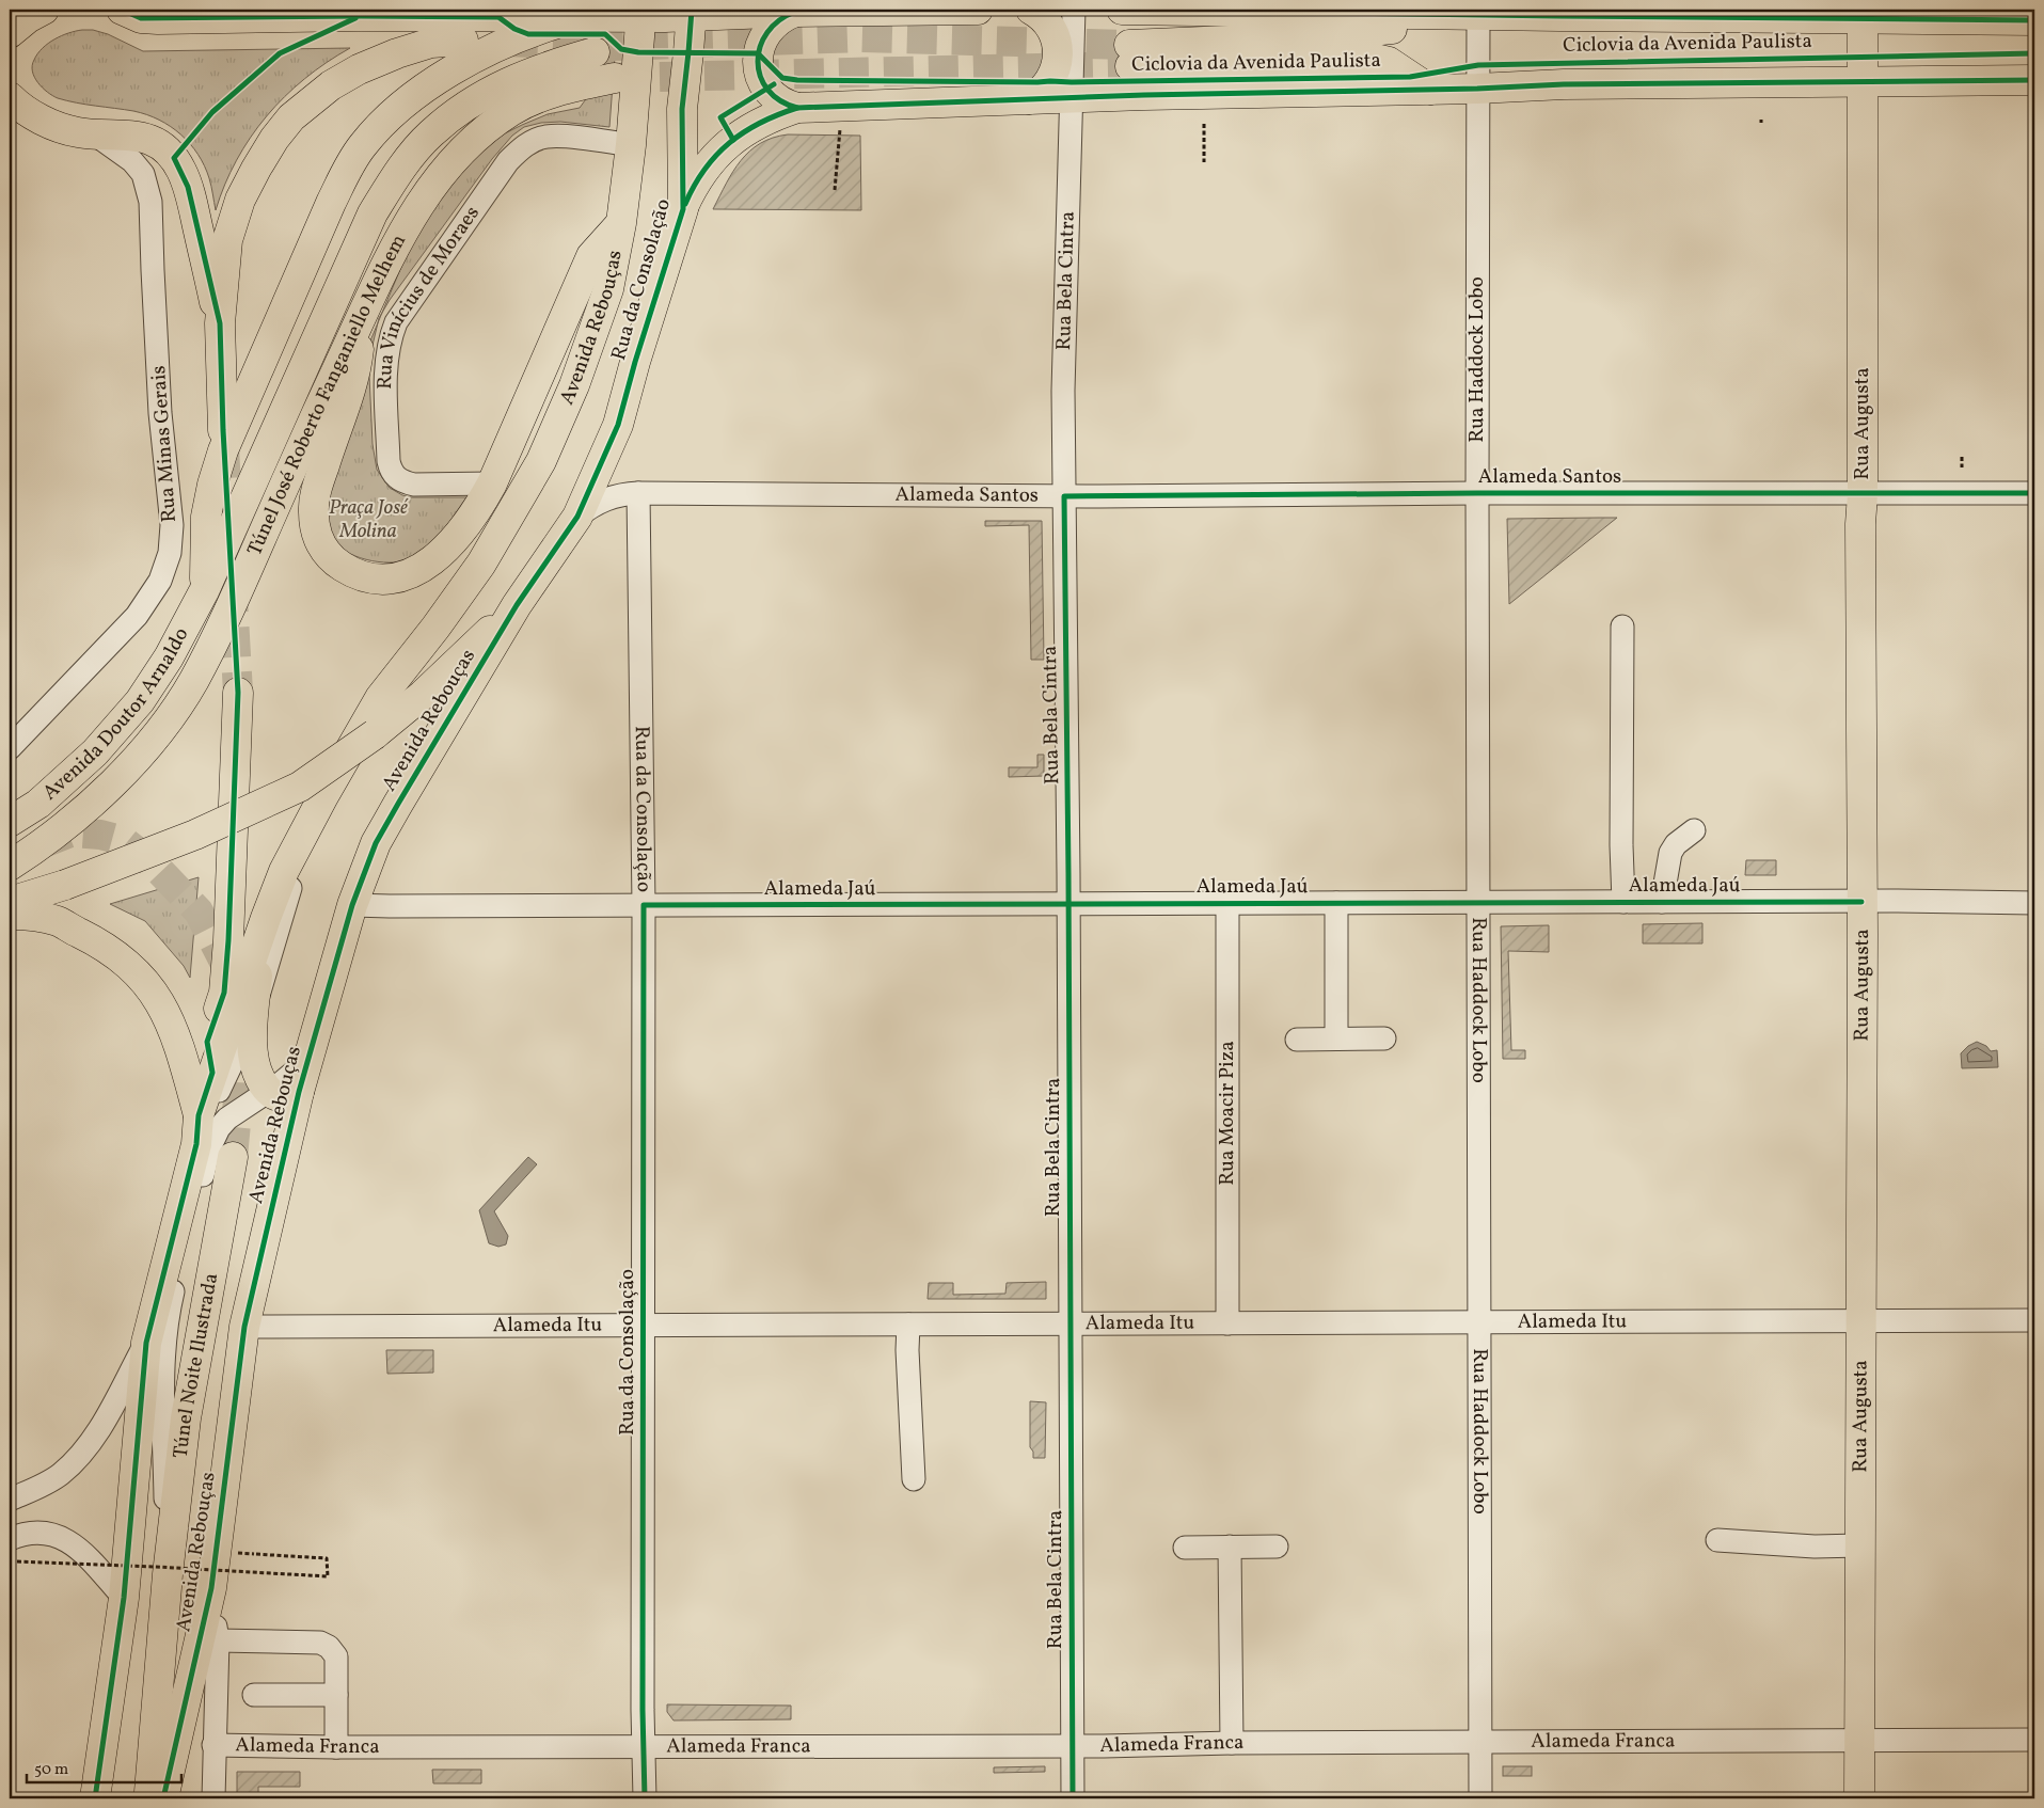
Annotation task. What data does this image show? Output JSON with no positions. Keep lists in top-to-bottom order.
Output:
{
  "streets": {
    "main road": [
      "Rua da Consolação",
      "Avenida Rebouças",
      "Túnel José Roberto Fanganiello Melhem",
      "Rua Augusta",
      "Avenida Doutor Arnaldo",
      "Túnel Noite Ilustrada"
    ],
    "street": [
      "Rua Bela Cintra",
      "Rua Vinícius de Moraes",
      "Rua Haddock Lobo",
      "Rua Minas Gerais",
      "Alameda Santos",
      "Alameda Jaú",
      "Rua Moacir Piza",
      "Alameda Itu",
      "Alameda Franca"
    ],
    "cycle path": ["Ciclovia da Avenida Paulista"]
  },
  "crossings": [
    ["Rua da Consolação", "Rua Vinícius de Moraes"],
    ["Rua da Consolação", "Avenida Rebouças"],
    ["Rua da Consolação", "Alameda Santos"],
    ["Rua da Consolação", "Alameda Jaú"],
    ["Rua da Consolação", "Alameda Itu"],
    ["Rua da Consolação", "Alameda Franca"],
    ["Rua Bela Cintra", "Alameda Santos"],
    ["Rua Bela Cintra", "Alameda Jaú"],
    ["Rua Bela Cintra", "Alameda Itu"],
    ["Rua Bela Cintra", "Alameda Franca"],
    ["Avenida Rebouças", "Alameda Santos"],
    ["Avenida Rebouças", "Alameda Jaú"],
    ["Avenida Rebouças", "Alameda Itu"],
    ["Avenida Rebouças", "Túnel Noite Ilustrada"],
    ["Rua Haddock Lobo", "Alameda Santos"],
    ["Rua Haddock Lobo", "Alameda Jaú"],
    ["Rua Haddock Lobo", "Alameda Itu"],
    ["Rua Haddock Lobo", "Alameda Franca"],
    ["Túnel José Roberto Fanganiello Melhem", "Avenida Doutor Arnaldo"],
    ["Rua Augusta", "Alameda Santos"],
    ["Rua Augusta", "Alameda Jaú"],
    ["Rua Augusta", "Alameda Itu"],
    ["Rua Augusta", "Alameda Franca"],
    ["Alameda Jaú", "Rua Moacir Piza"],
    ["Rua Moacir Piza", "Alameda Itu"]
  ],
  "parks": ["Praça José Molina"],
  "scale_bar": "50 m"
}
